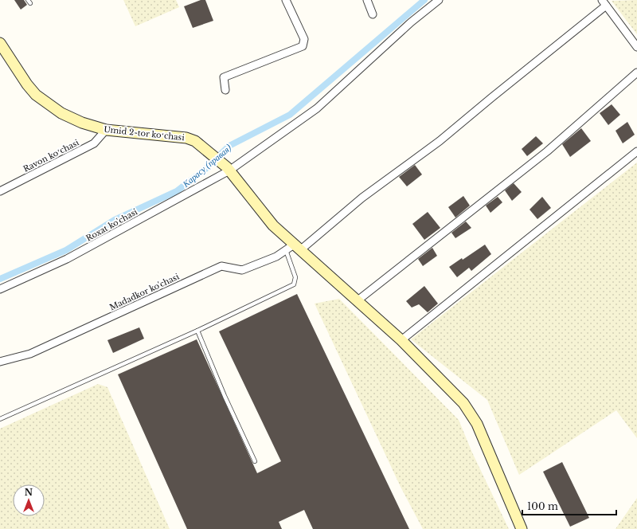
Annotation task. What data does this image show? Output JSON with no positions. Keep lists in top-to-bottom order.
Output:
{
  "streets": {
    "main road": ["Umid 2-tor koʻchasi"],
    "street": ["Ravon koʻchasi", "Roxat ko'chasi", "Madadkor ko'chasi"]
  },
  "crossings": [
    ["Umid 2-tor koʻchasi", "Ravon koʻchasi"],
    ["Umid 2-tor koʻchasi", "Roxat ko'chasi"],
    ["Umid 2-tor koʻchasi", "Madadkor ko'chasi"]
  ],
  "water": ["Карасу (правая)"],
  "scale_bar": "100 m",
  "north": "top"
}
